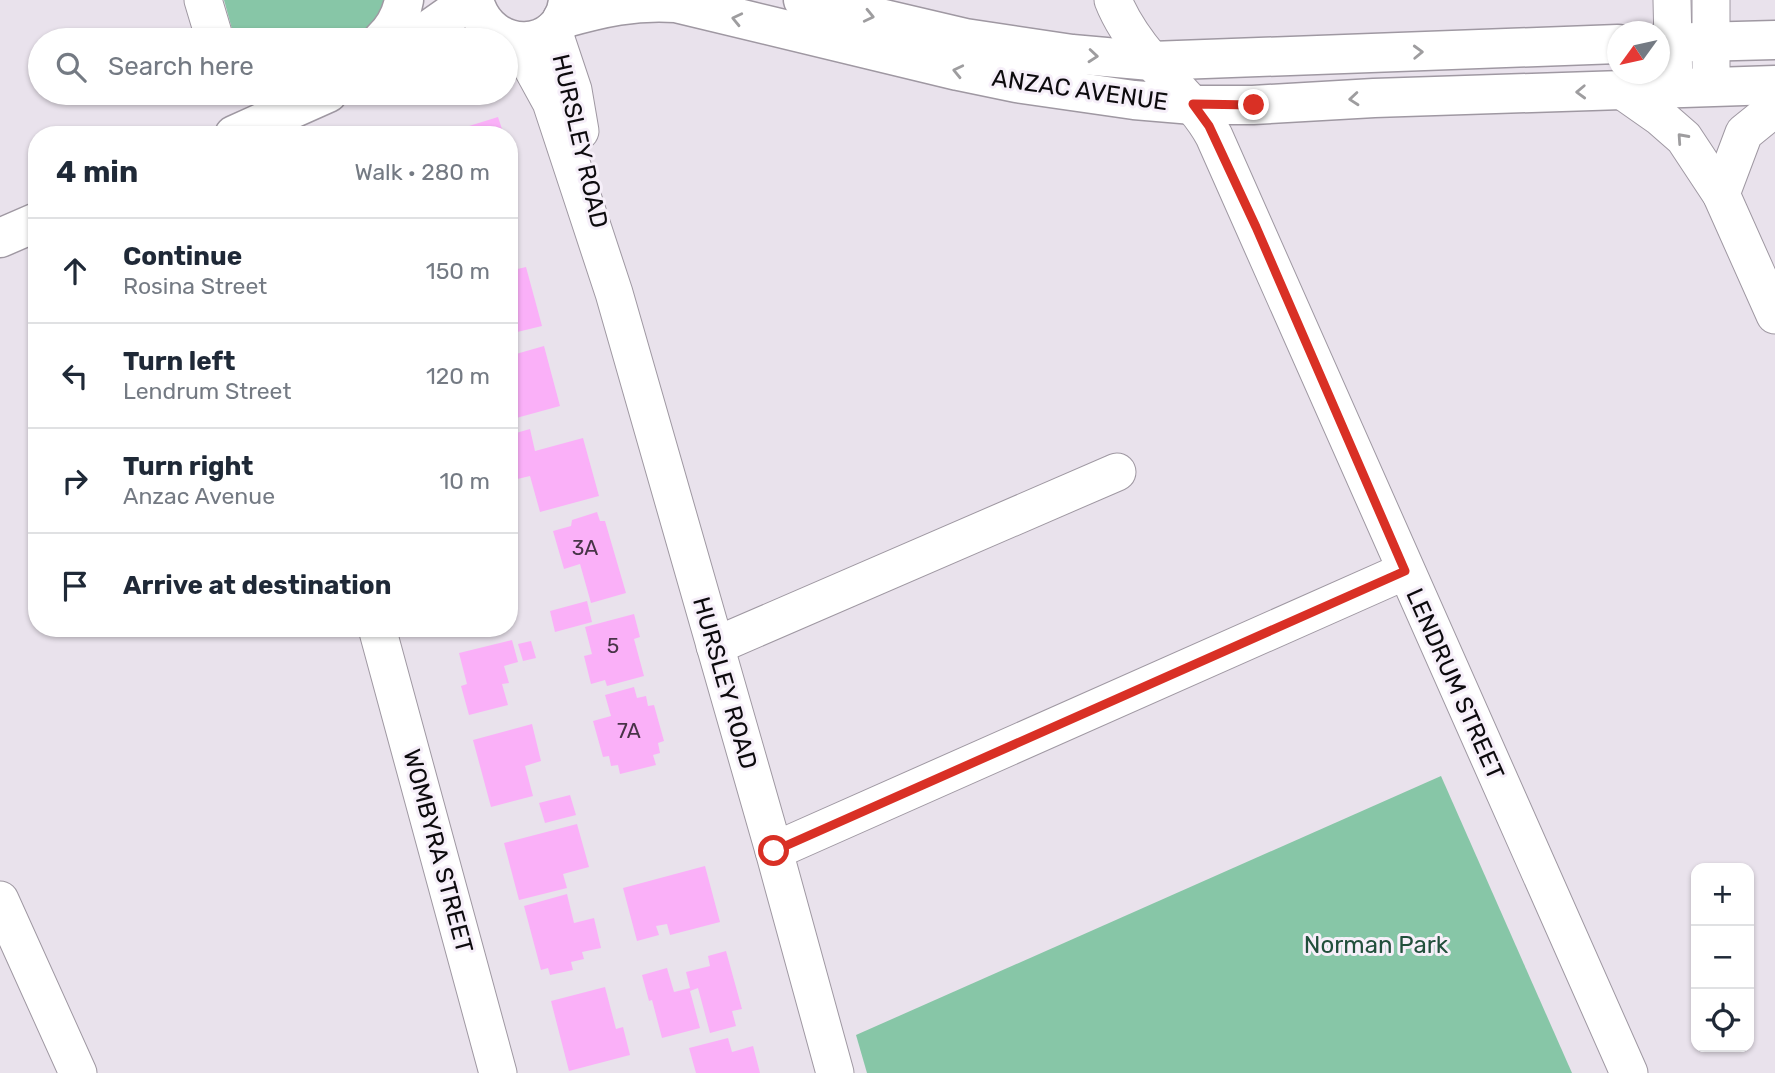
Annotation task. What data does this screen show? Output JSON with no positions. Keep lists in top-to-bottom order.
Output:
{
  "streets": {
    "main road": ["ANZAC AVENUE"],
    "street": ["HURSLEY ROAD", "LENDRUM STREET", "WOMBYRA STREET"]
  },
  "crossings": [
    ["ANZAC AVENUE", "HURSLEY ROAD"],
    ["ANZAC AVENUE", "LENDRUM STREET"]
  ],
  "parks": ["Norman Park"],
  "house_numbers": ["3A", "5", "7A"],
  "north": "bottom left",
  "page": {
    "search": "Search here",
    "heading": ["4 min", "Walk · 280 m"],
    "list": [
      ["Continue", "Rosina Street", "150 m"],
      ["Turn left", "Lendrum Street", "120 m"],
      ["Turn right", "Anzac Avenue", "10 m"],
      "Arrive at destination"
    ],
    "map_buttons": ["+", "−"]
  }
}
